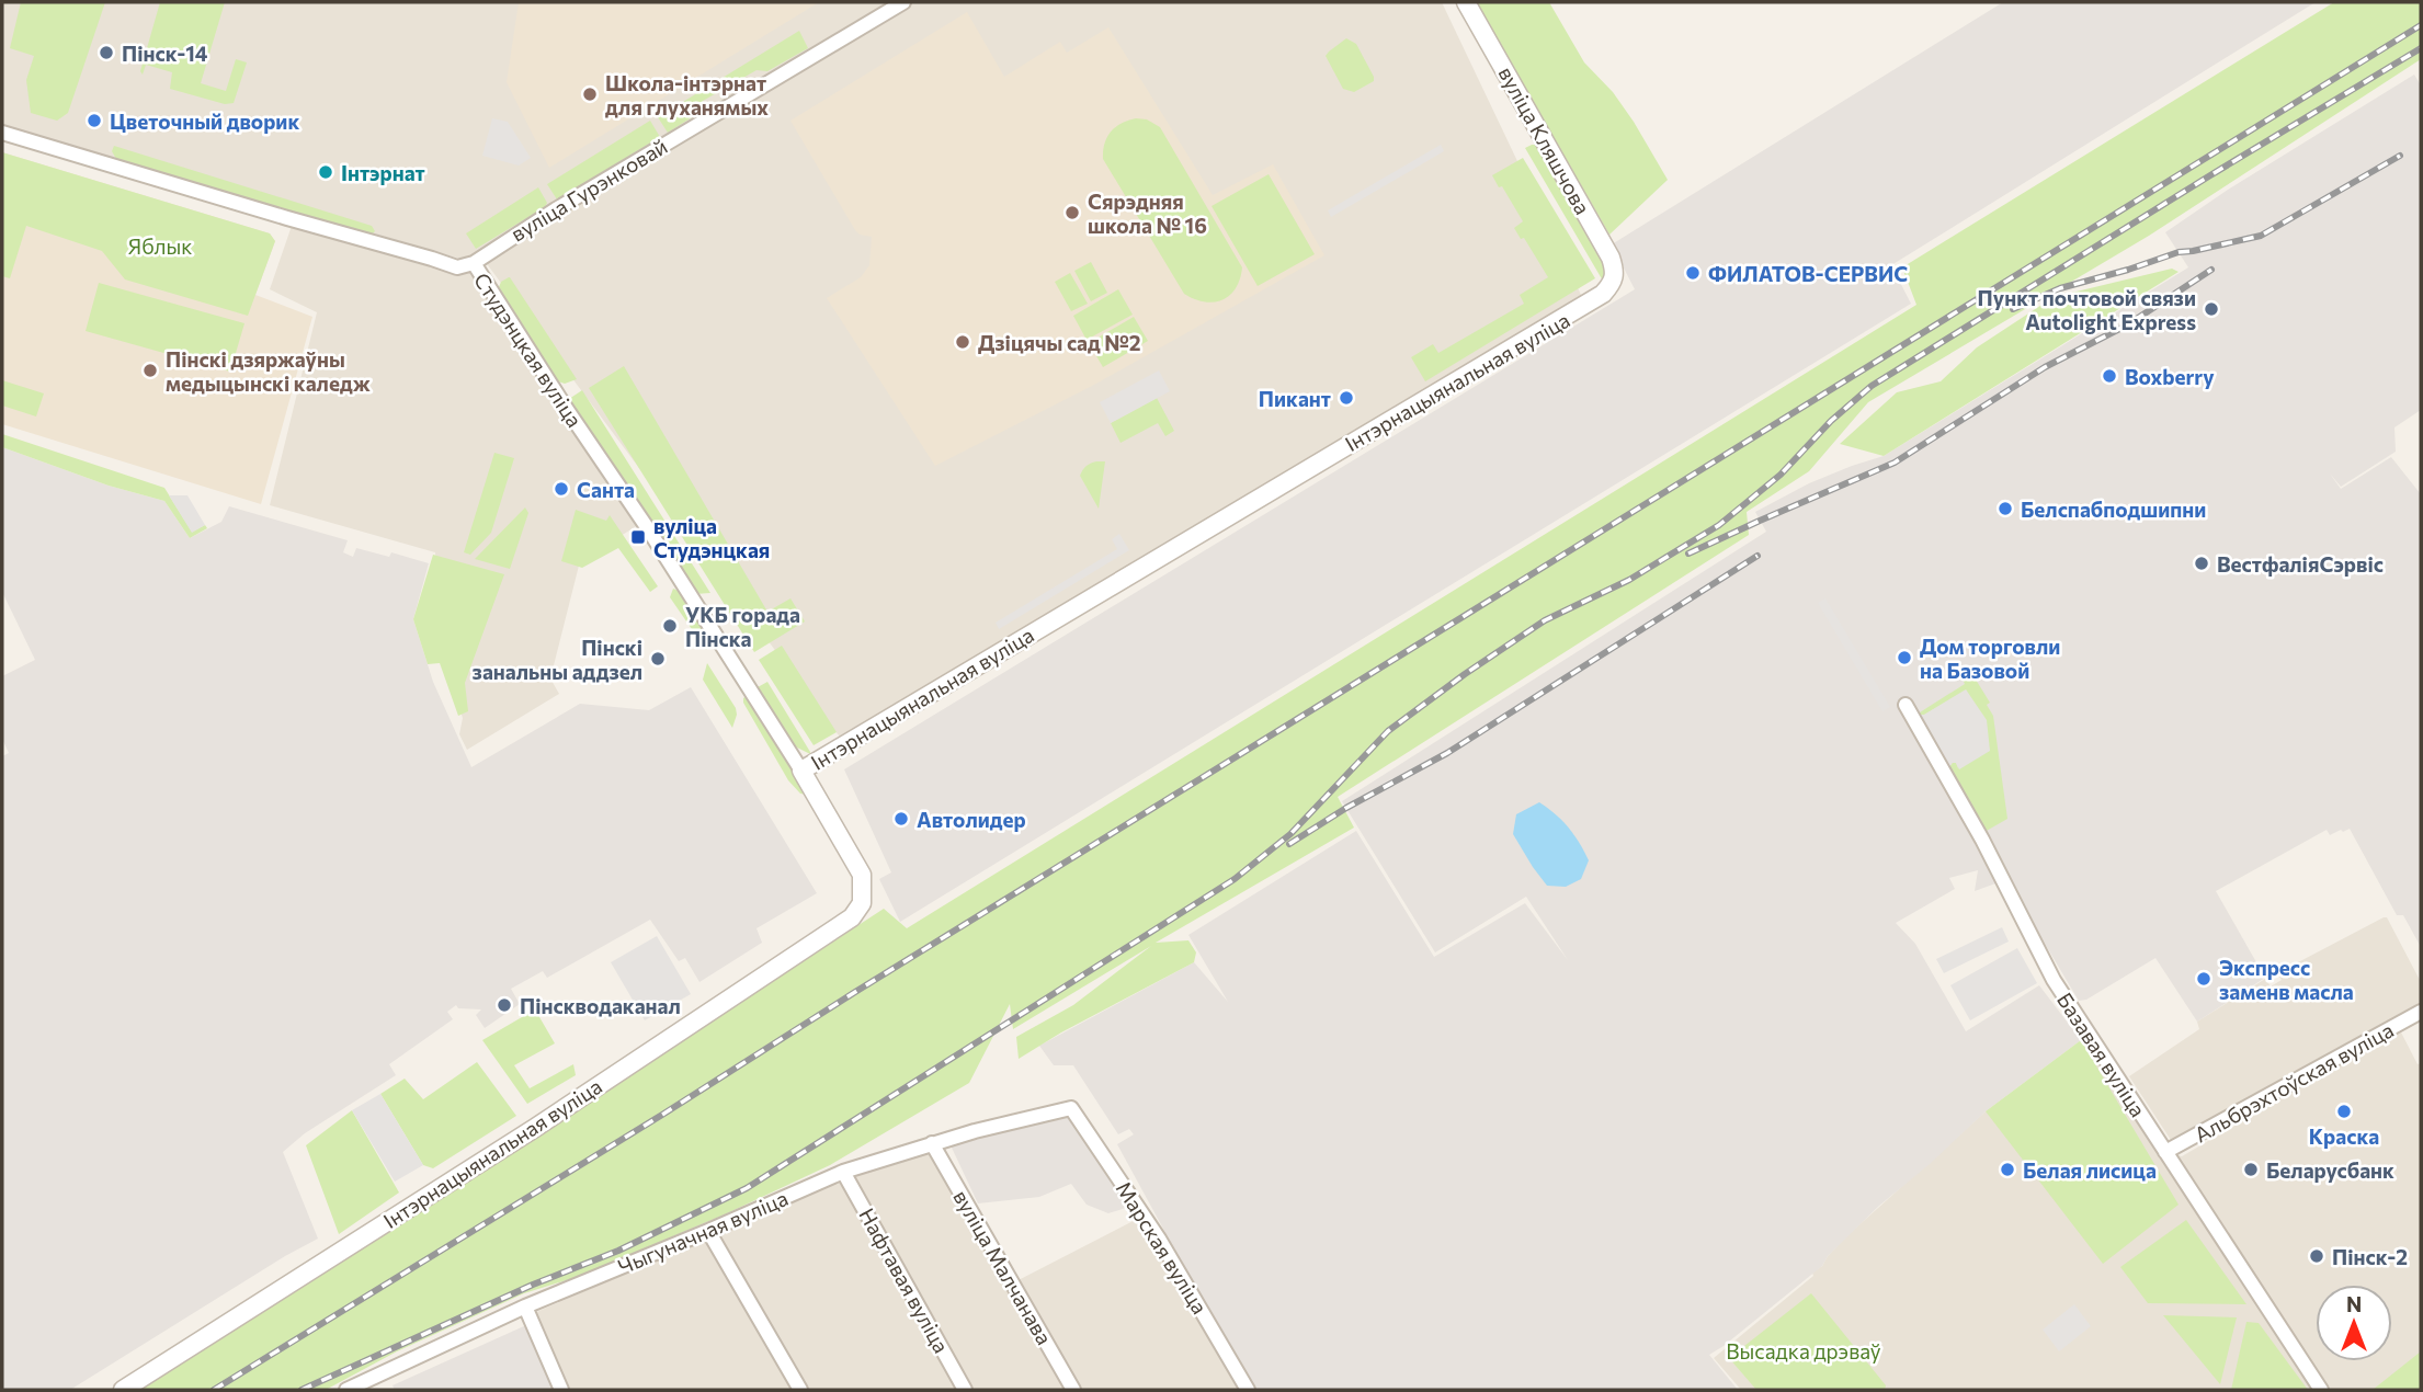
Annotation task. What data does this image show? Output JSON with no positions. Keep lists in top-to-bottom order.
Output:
{
  "streets": {
    "street": [
      "вуліца Кляшчова",
      "вуліца Гурэнковай",
      "Студэнцкая вуліца",
      "Інтэрнацыянальная вуліца",
      "Базавая вуліца",
      "Альбрэхтоўская вуліца",
      "Чыгуначная вуліца",
      "Марская вуліца",
      "вуліца Малчанава",
      "Нафтавая вуліца"
    ]
  },
  "crossings": [
    ["вуліца Кляшчова", "Інтэрнацыянальная вуліца"],
    ["вуліца Гурэнковай", "Студэнцкая вуліца"],
    ["Студэнцкая вуліца", "Інтэрнацыянальная вуліца"],
    ["Базавая вуліца", "Альбрэхтоўская вуліца"],
    ["Чыгуначная вуліца", "Марская вуліца"],
    ["Чыгуначная вуліца", "вуліца Малчанава"],
    ["Чыгуначная вуліца", "Нафтавая вуліца"]
  ],
  "parks": ["Яблык", "Высадка дрэваў"],
  "places": {
    "other": [
      "Пінск-14",
      "Школа-інтэрнат для глуханямых",
      "Цветочный дворик",
      "Інтэрнат",
      "Сярэдняя школа № 16",
      "ФИЛАТОВ-СЕРВИС",
      "Пункт почтовой связи Autolight Express",
      "Дзіцячы сад №2",
      "Пінскі дзяржаўны медыцынскі каледж",
      "Boxberry",
      "Пикант",
      "Санта",
      "Белспабподшипни",
      "ВестфаліяСэрвіс",
      "УКБ горада Пінска",
      "Дом торговли на Базовой",
      "Пінскі занальны аддзел",
      "Автолидер",
      "Экспресс заменв масла",
      "Пінскводаканал",
      "Краска",
      "Белая лисица",
      "Беларусбанк",
      "Пінск-2"
    ],
    "transit": ["вуліца Студэнцкая"]
  },
  "north": "top"
}
